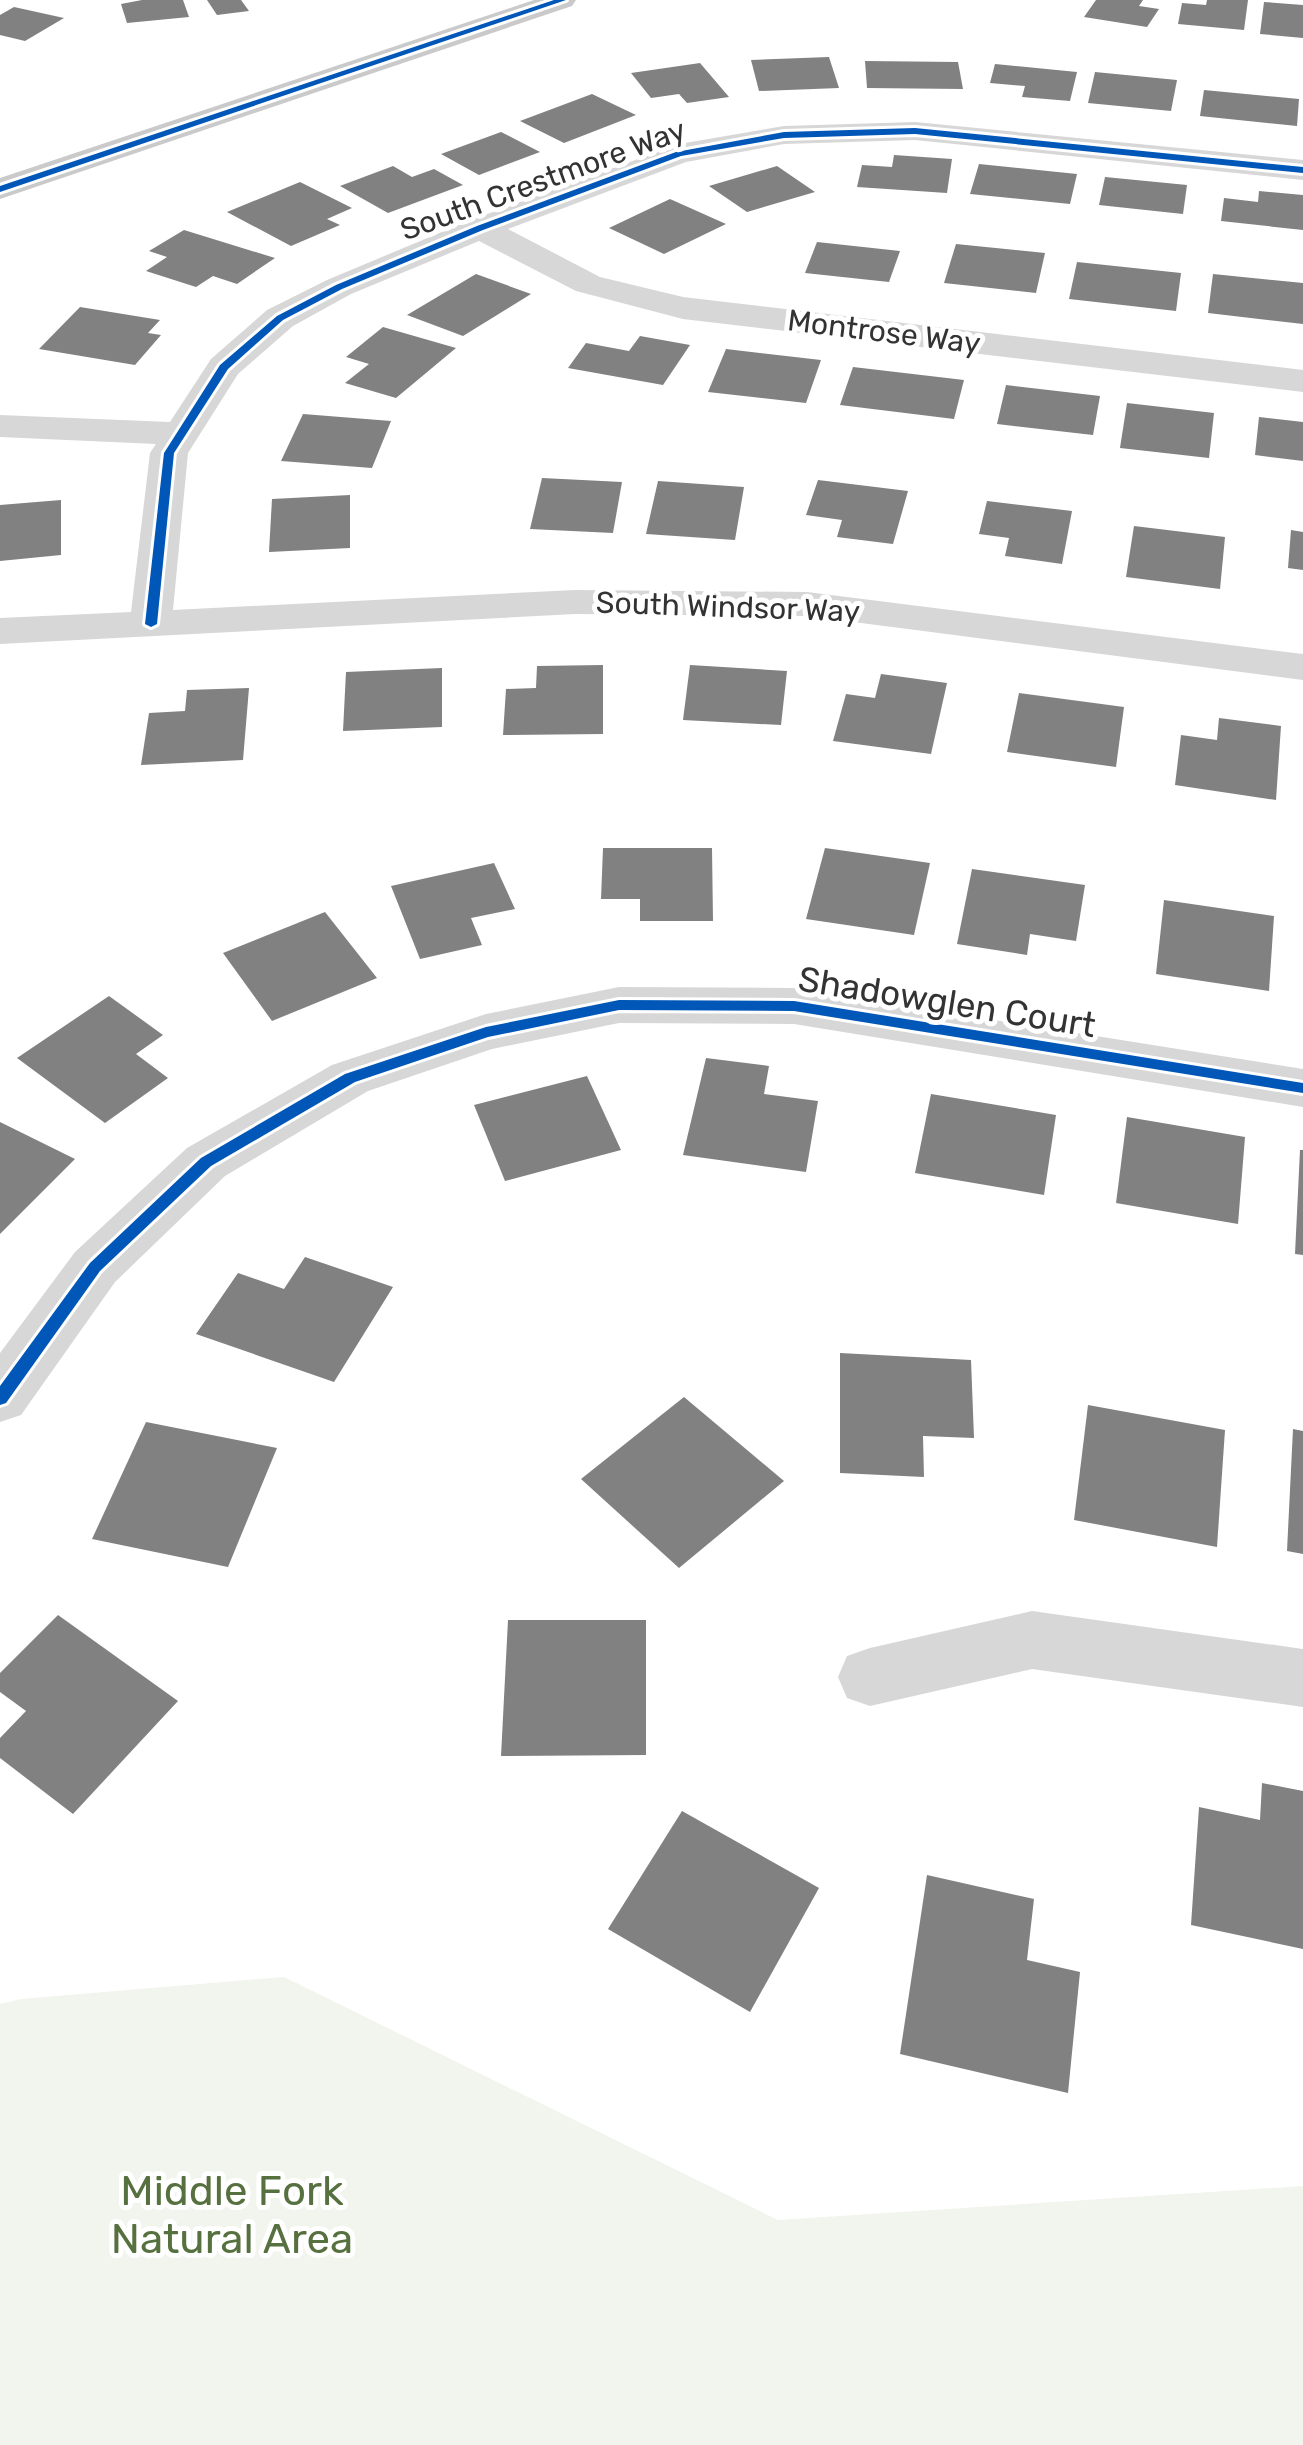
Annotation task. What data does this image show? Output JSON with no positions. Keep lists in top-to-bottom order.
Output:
{
  "streets": {
    "street": [
      "South Crestmore Way",
      "Montrose Way",
      "South Windsor Way",
      "Shadowglen Court"
    ]
  },
  "crossings": [
    ["South Crestmore Way", "Montrose Way"],
    ["South Crestmore Way", "South Windsor Way"]
  ],
  "parks": ["Middle Fork Natural Area"]
}
